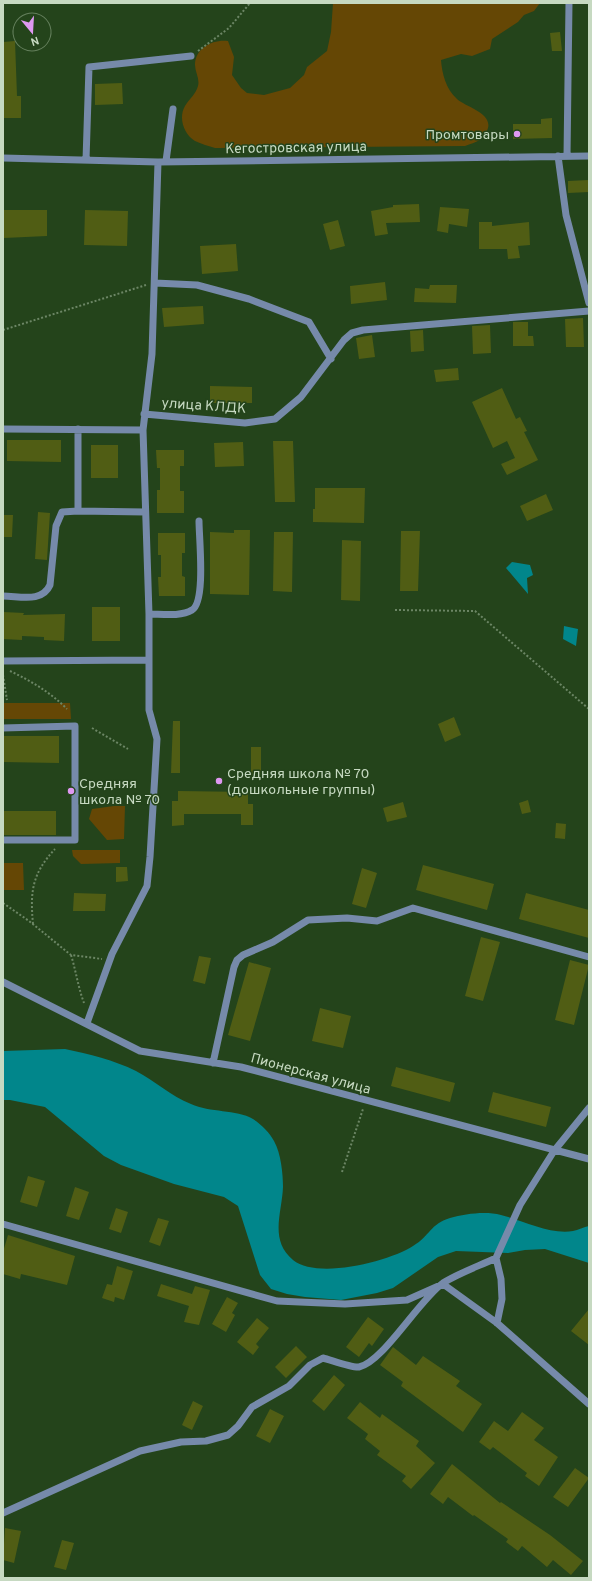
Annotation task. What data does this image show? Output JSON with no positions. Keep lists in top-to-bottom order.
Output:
{
  "streets": {
    "street": ["Кегостровская улица", "улица КЛДК", "Пионерская улица"]
  },
  "places": ["Промтовары", "Средняя школа № 70 (дошкольные группы)", "Средняя школа № 70"],
  "north": "bottom"
}
